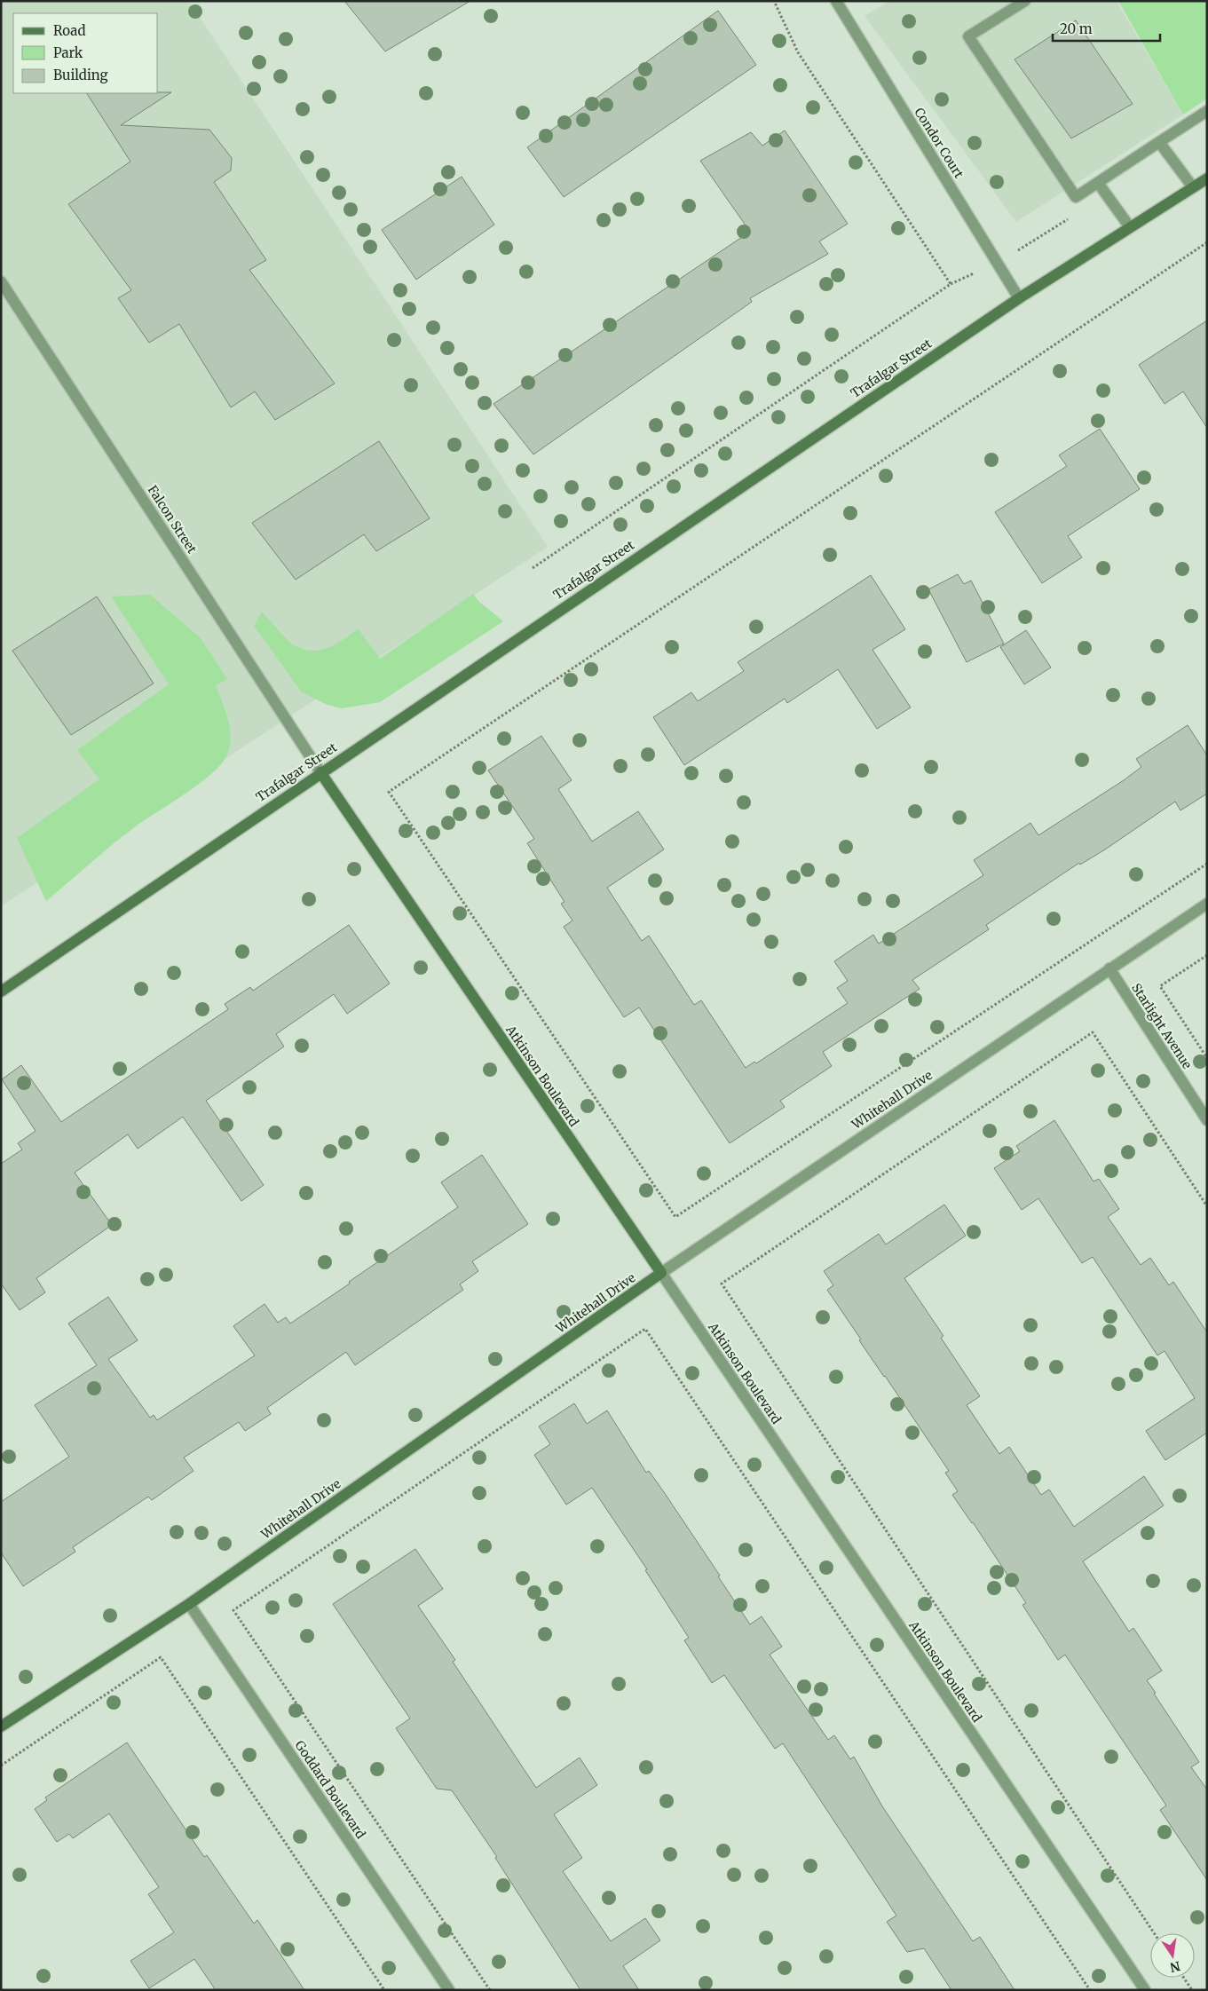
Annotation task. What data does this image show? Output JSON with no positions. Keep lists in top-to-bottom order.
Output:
{
  "streets": {
    "main road": ["Trafalgar Street", "Atkinson Boulevard", "Whitehall Drive"],
    "street": [
      "Condor Court",
      "Falcon Street",
      "Starlight Avenue",
      "Goddard Boulevard"
    ]
  },
  "crossings": [
    ["Condor Court", "Trafalgar Street"],
    ["Trafalgar Street", "Falcon Street"],
    ["Trafalgar Street", "Atkinson Boulevard"],
    ["Falcon Street", "Atkinson Boulevard"],
    ["Starlight Avenue", "Whitehall Drive"],
    ["Atkinson Boulevard", "Whitehall Drive"],
    ["Whitehall Drive", "Goddard Boulevard"]
  ],
  "legend": ["Road", "Park", "Building"],
  "scale_bar": "20 m",
  "north": "bottom"
}
